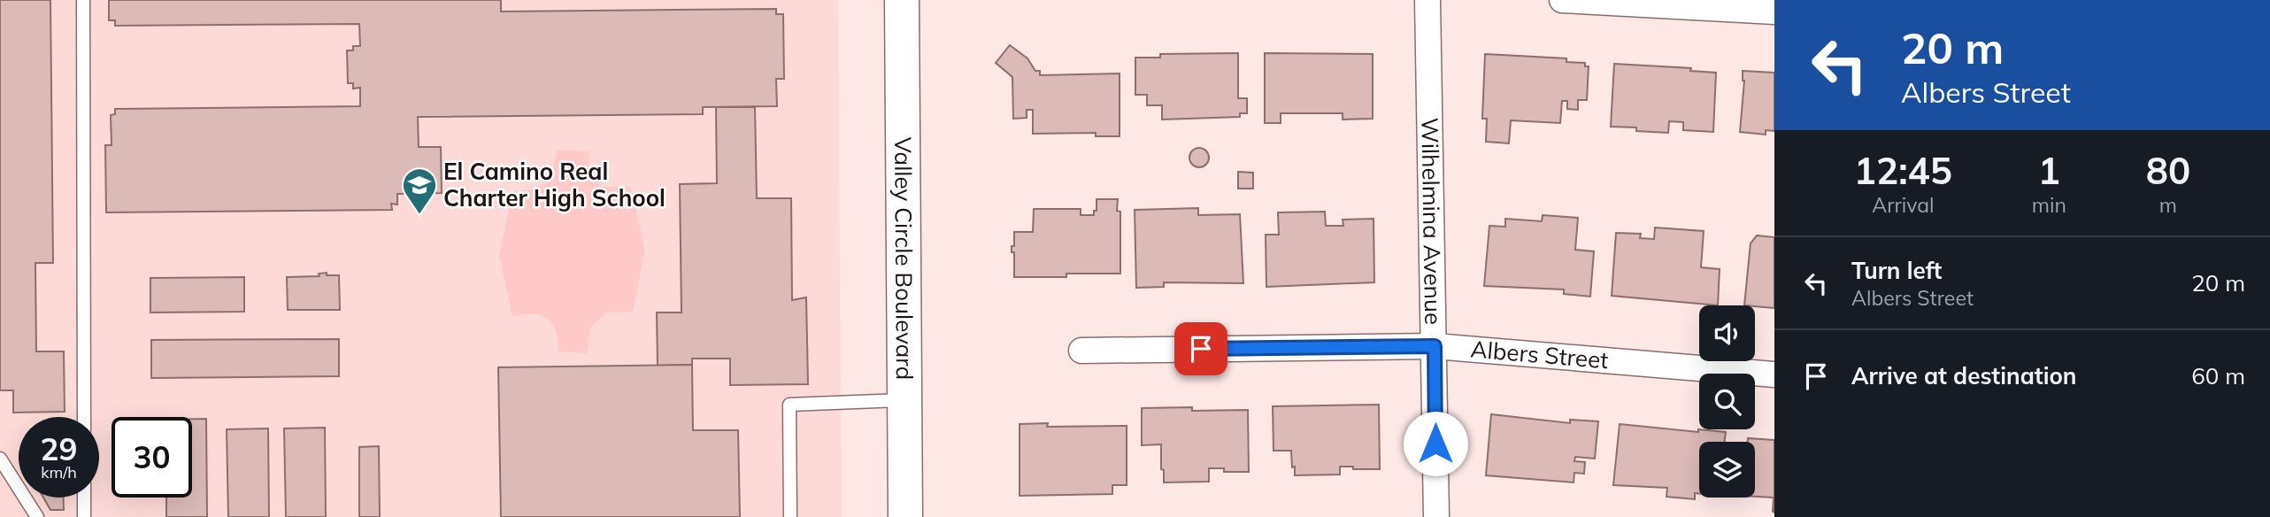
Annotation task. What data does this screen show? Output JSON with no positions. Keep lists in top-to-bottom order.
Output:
{
  "streets": {
    "main road": ["Valley Circle Boulevard"],
    "street": ["Wilhelmina Avenue", "Albers Street"]
  },
  "crossings": [
    ["Wilhelmina Avenue", "Albers Street"]
  ],
  "places": {
    "school or university": ["El Camino Real Charter High School"]
  },
  "page": {
    "turn": ["20 m", "Albers Street"],
    "eta": [
      "12:45",
      "Arrival",
      "1",
      "min",
      "80",
      "m"
    ],
    "list": [
      {
        "name": "Turn left",
        "note": "Albers Street",
        "value": "20 m"
      },
      {
        "name": "Arrive at destination",
        "value": "60 m"
      }
    ],
    "speed": "29 km/h",
    "limit": "30"
  }
}
